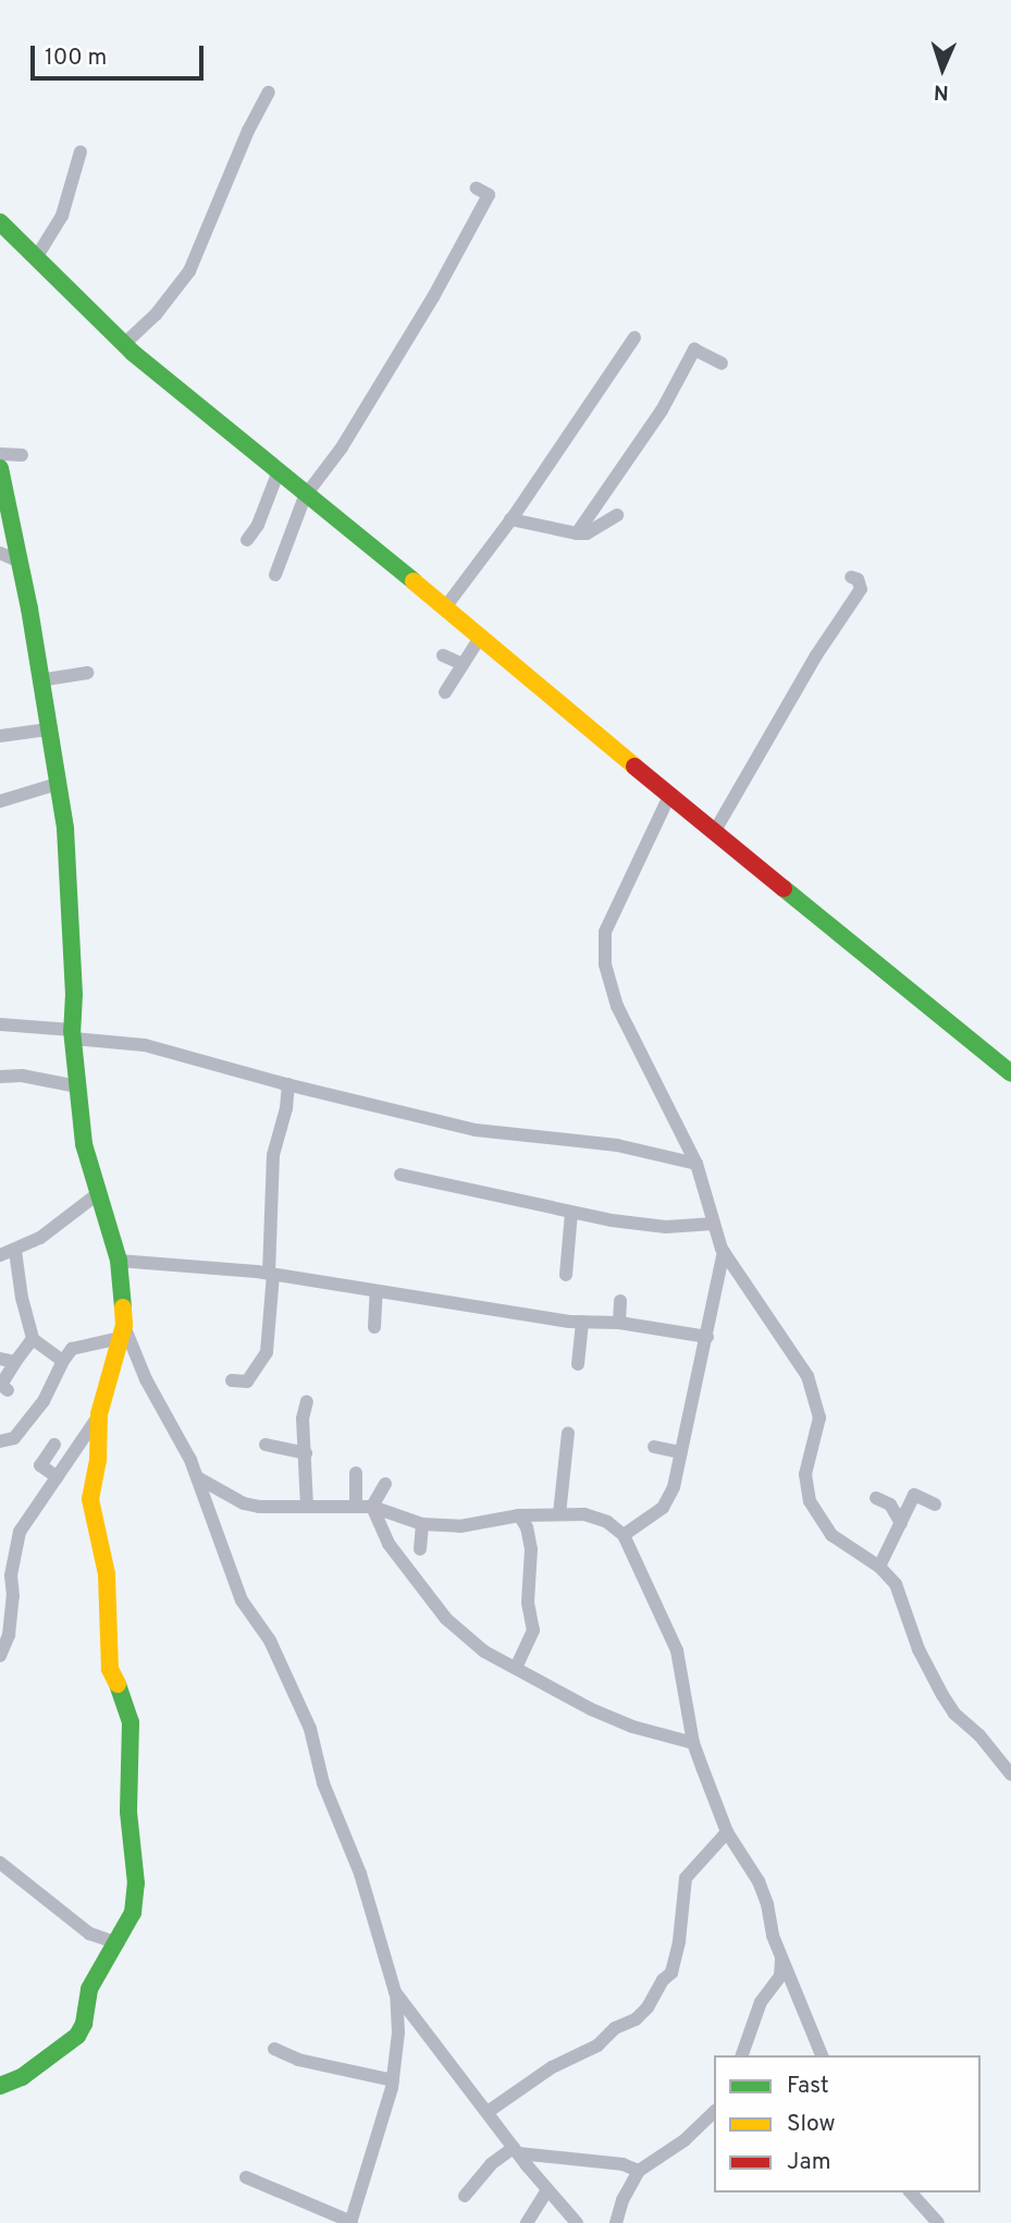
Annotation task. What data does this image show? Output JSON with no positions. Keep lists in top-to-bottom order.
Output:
{
  "legend": ["Fast", "Slow", "Jam"],
  "scale_bar": "100 m",
  "north": "bottom"
}
